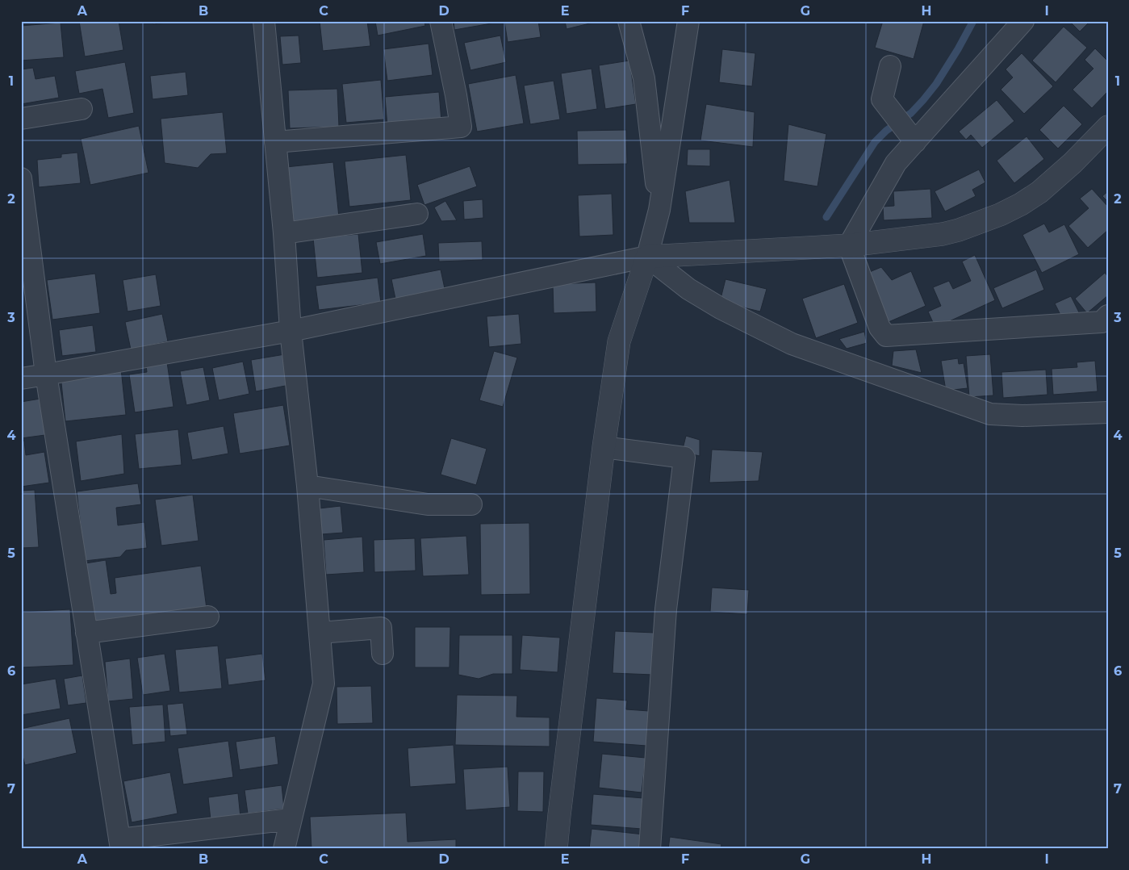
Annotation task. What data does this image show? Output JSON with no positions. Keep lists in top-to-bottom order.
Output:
{
  "grid": {
    "columns": [
      "A",
      "B",
      "C",
      "D",
      "E",
      "F",
      "G",
      "H",
      "I"
    ],
    "rows": [
      "1",
      "2",
      "3",
      "4",
      "5",
      "6",
      "7"
    ]
  }
}
